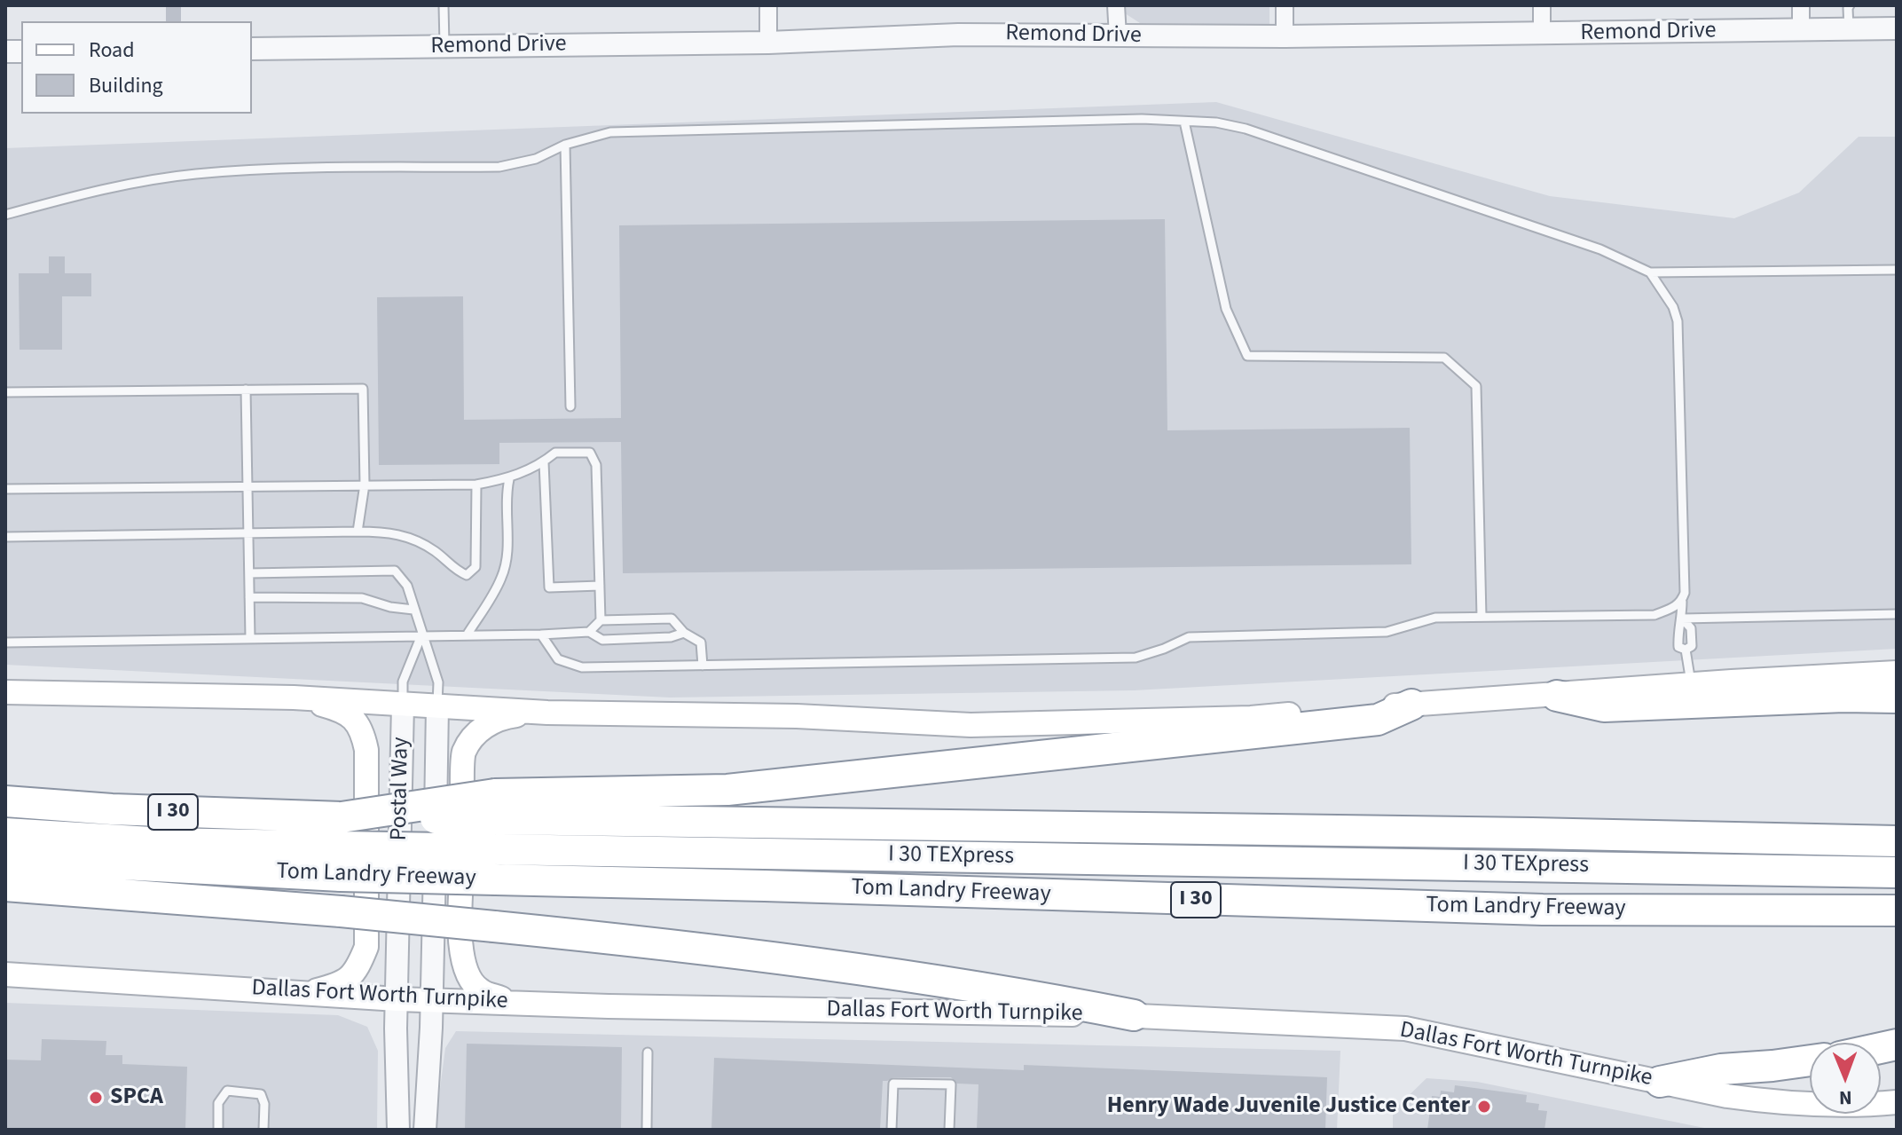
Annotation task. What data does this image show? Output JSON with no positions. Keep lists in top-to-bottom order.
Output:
{
  "streets": {
    "highway": ["I 30", "I 30 TEXpress", "Tom Landry Freeway"],
    "main road": ["Dallas Fort Worth Turnpike"],
    "street": ["Remond Drive", "Postal Way"]
  },
  "crossings": [
    ["Postal Way", "Dallas Fort Worth Turnpike"],
    ["I 30 TEXpress", "Tom Landry Freeway"]
  ],
  "places": ["SPCA", "Henry Wade Juvenile Justice Center"],
  "legend": ["Road", "Building"],
  "north": "bottom"
}
